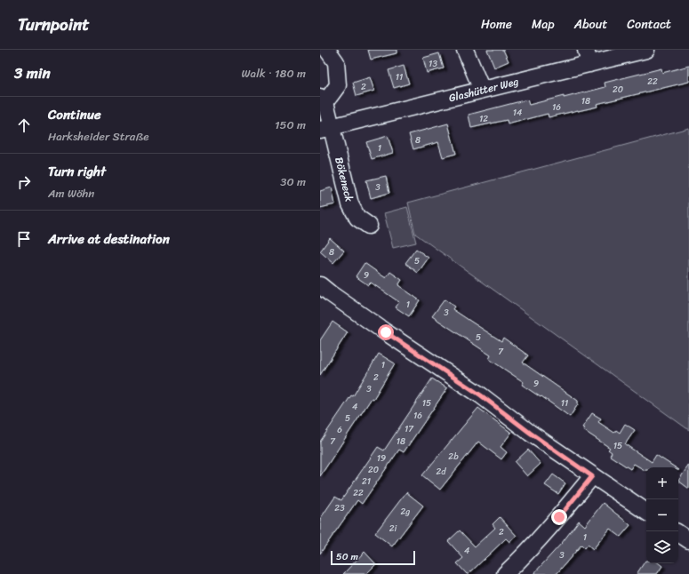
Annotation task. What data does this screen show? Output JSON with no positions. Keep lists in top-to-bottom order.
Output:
{
  "streets": {
    "street": ["Glashütter Weg", "Bökeneck"]
  },
  "crossings": [
    ["Glashütter Weg", "Bökeneck"]
  ],
  "house_numbers": [
    "13",
    "11",
    "22",
    "2",
    "20",
    "18",
    "16",
    "14",
    "12",
    "8",
    "1",
    "3",
    "8",
    "5",
    "9",
    "1",
    "3",
    "5",
    "7",
    "1",
    "2",
    "9",
    "3",
    "15",
    "11",
    "4",
    "16",
    "5",
    "17",
    "6",
    "7",
    "18",
    "15",
    "2b",
    "19",
    "20",
    "2d",
    "21",
    "22",
    "23",
    "2g",
    "2i",
    "2",
    "1",
    "4",
    "3"
  ],
  "scale_bar": "50 m",
  "page": {
    "header": "Turnpoint",
    "nav": [
      "Home",
      "Map",
      "About",
      "Contact"
    ],
    "heading": ["3 min", "Walk · 180 m"],
    "list": [
      ["Continue", "Harksheider Straße", "150 m"],
      ["Turn right", "Am Wöhn", "30 m"],
      "Arrive at destination"
    ],
    "map_buttons": ["+", "−"],
    "scale": "50 m"
  }
}
